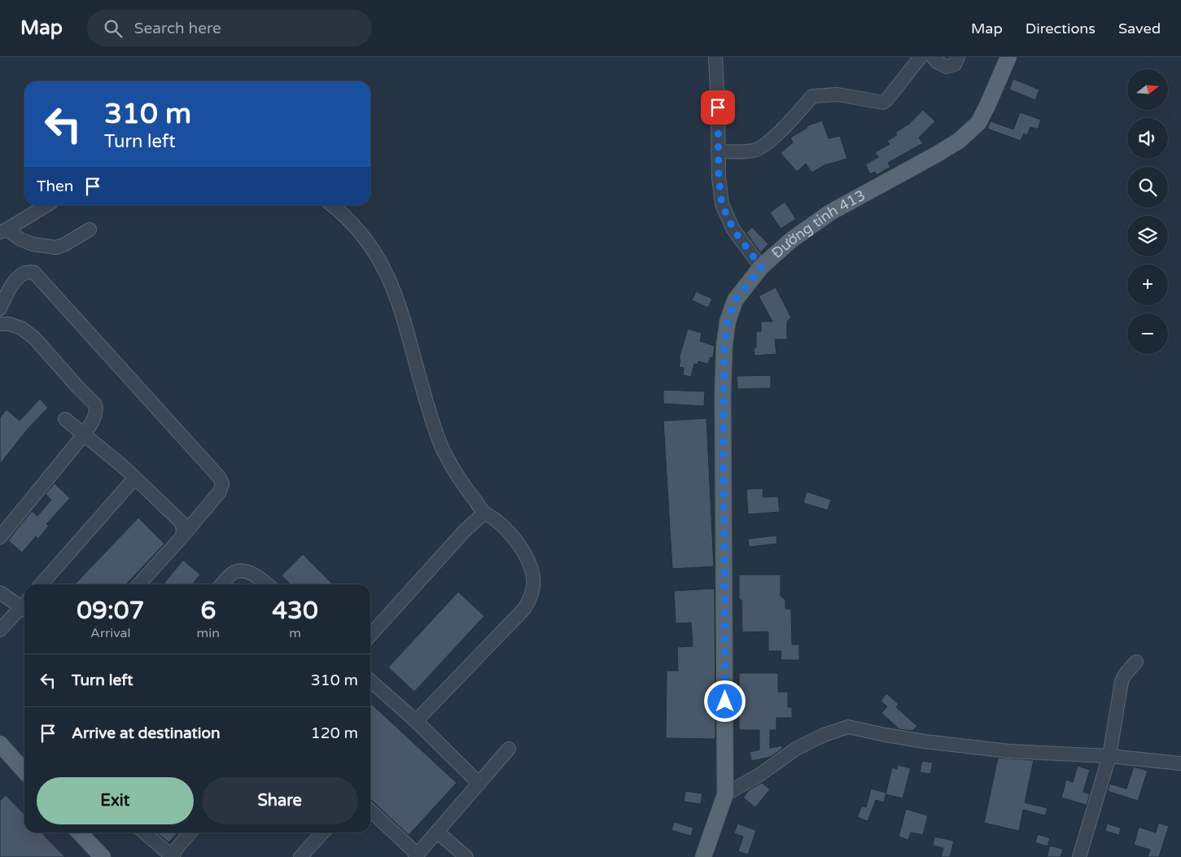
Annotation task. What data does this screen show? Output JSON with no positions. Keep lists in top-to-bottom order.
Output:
{
  "streets": {
    "main road": ["Đường tỉnh 413"]
  },
  "north": "right",
  "page": {
    "header": "Map",
    "search": "Search here",
    "nav": ["Map", "Directions", "Saved"],
    "map_buttons": ["+", "−"],
    "turn": ["310 m", "Turn left"],
    "then": "Then",
    "eta": [
      "09:07",
      "Arrival",
      "6",
      "min",
      "430",
      "m"
    ],
    "list": [
      {
        "name": "Turn left",
        "value": "310 m"
      },
      {
        "name": "Arrive at destination",
        "value": "120 m"
      }
    ],
    "buttons": ["Exit", "Share"]
  }
}
